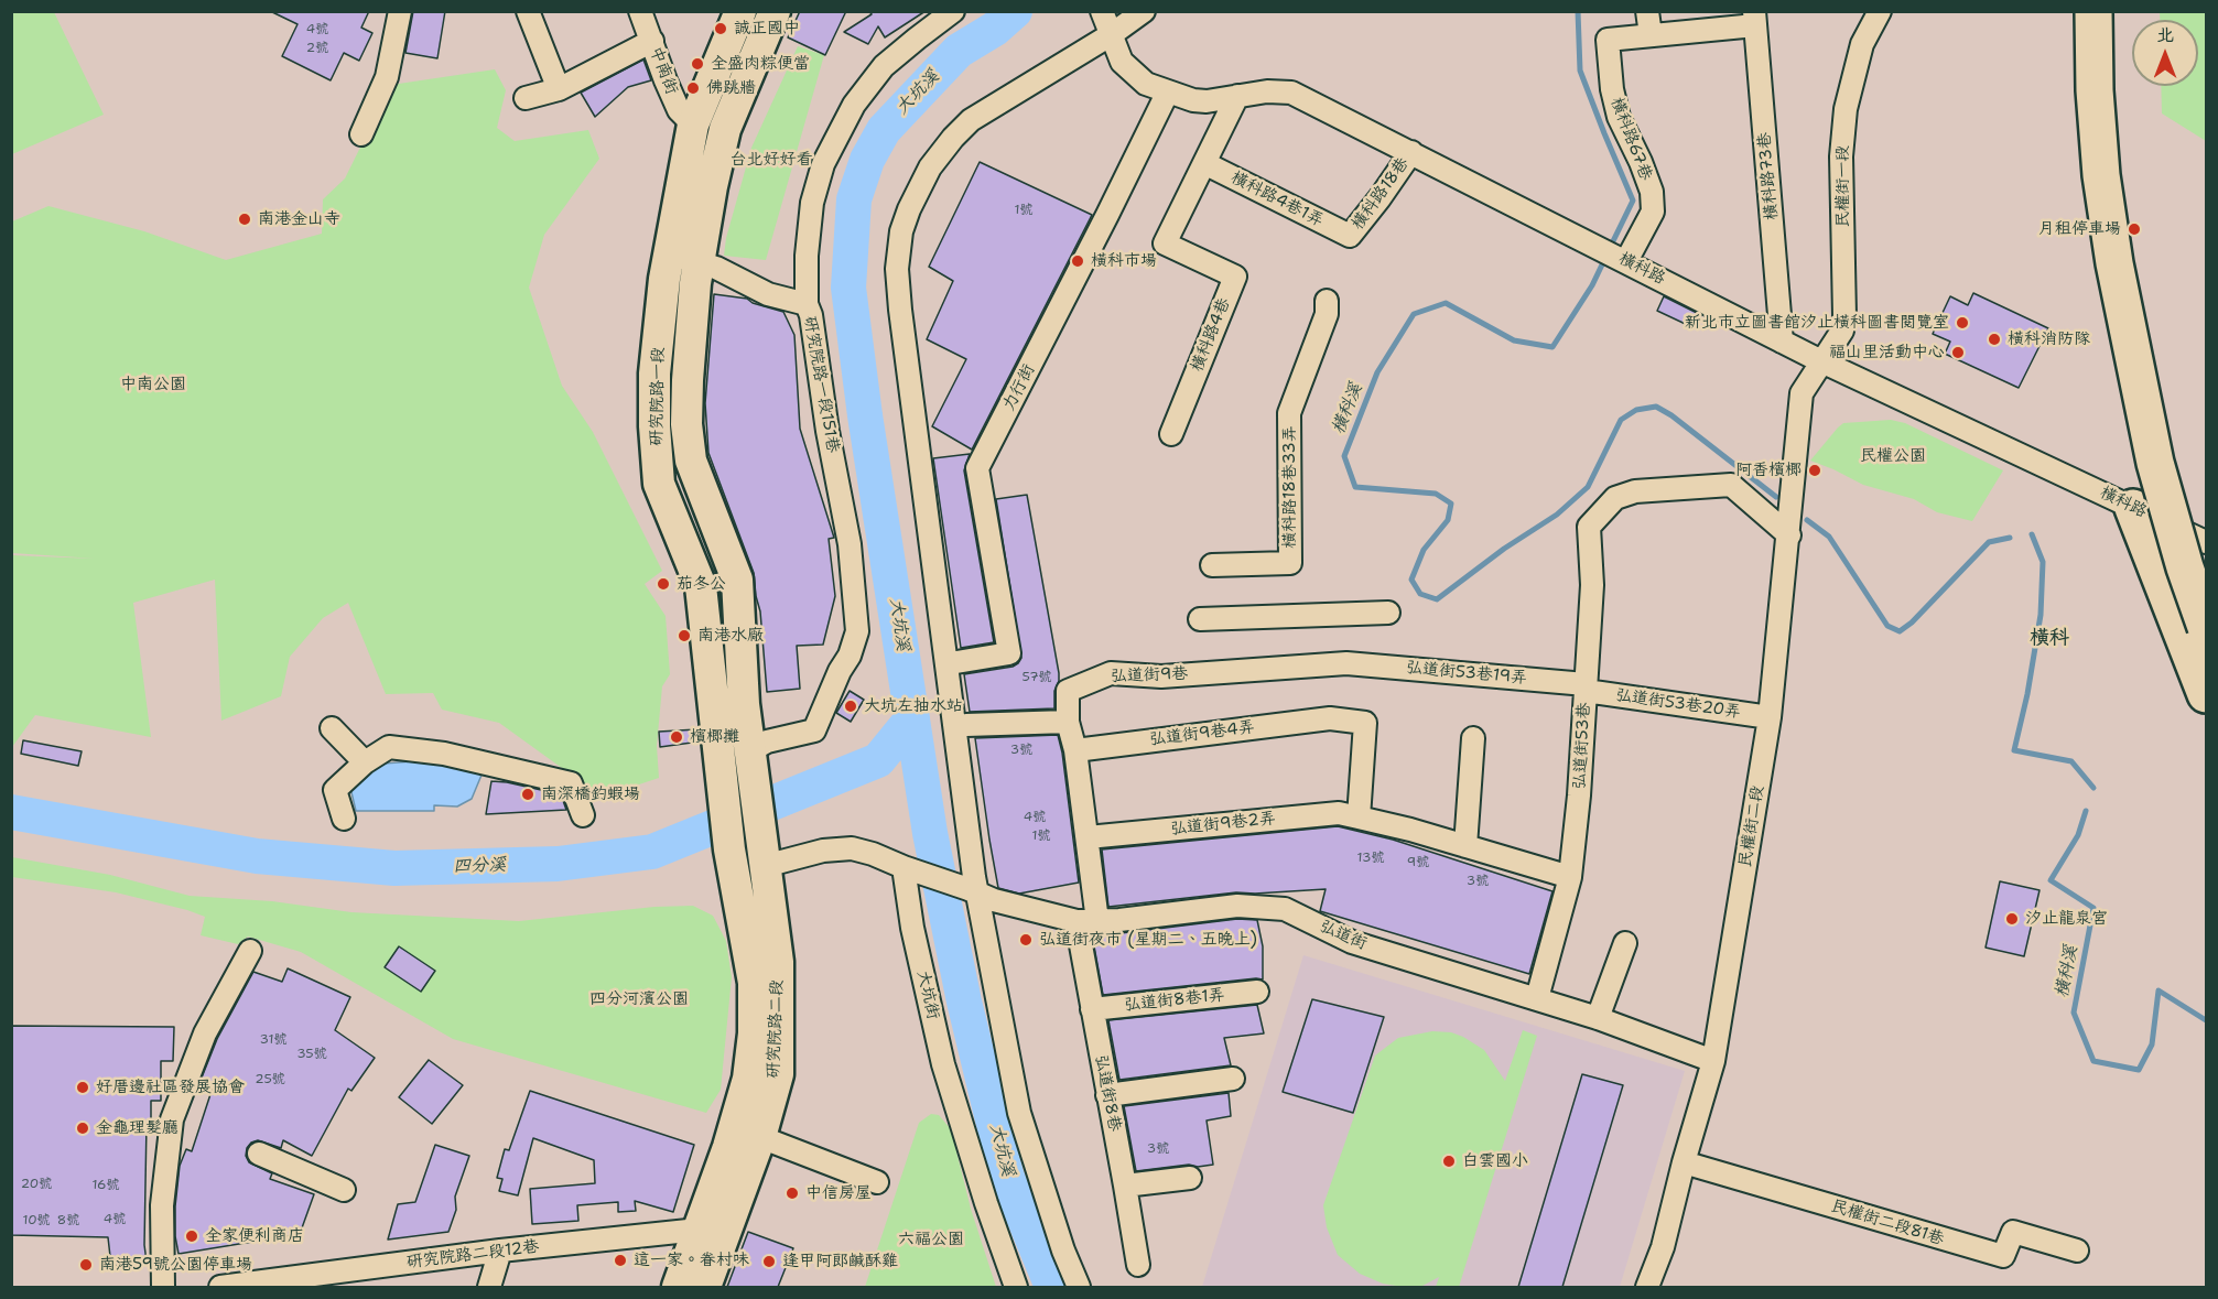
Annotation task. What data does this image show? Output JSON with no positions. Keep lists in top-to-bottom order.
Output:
{
  "streets": {
    "main road": ["研究院路一段", "研究院路二段"],
    "street": [
      "中南街",
      "橫科路67巷",
      "橫科路73巷",
      "民權街一段",
      "橫科路18巷",
      "橫科路4巷1弄",
      "橫科路",
      "橫科路4巷",
      "研究院路一段151巷",
      "力行街",
      "橫科路18巷33弄",
      "弘道街53巷19弄",
      "弘道街9巷",
      "弘道街53巷20弄",
      "弘道街9巷4弄",
      "弘道街53巷",
      "弘道街9巷2弄",
      "民權街二段",
      "弘道街",
      "大坑街",
      "弘道街8巷1弄",
      "弘道街8巷",
      "民權街二段81巷",
      "研究院路二段12巷"
    ]
  },
  "crossings": [
    ["中南街", "研究院路一段"],
    ["橫科路67巷", "橫科路73巷"],
    ["橫科路67巷", "橫科路"],
    ["橫科路73巷", "橫科路"],
    ["民權街一段", "橫科路"],
    ["民權街一段", "民權街二段"],
    ["橫科路18巷", "橫科路4巷1弄"],
    ["橫科路18巷", "橫科路"],
    ["橫科路4巷1弄", "橫科路4巷"],
    ["橫科路", "橫科路4巷"],
    ["橫科路", "力行街"],
    ["橫科路", "民權街二段"],
    ["研究院路一段151巷", "研究院路一段"],
    ["研究院路一段", "研究院路二段"],
    ["弘道街53巷19弄", "弘道街9巷"],
    ["弘道街53巷19弄", "弘道街53巷20弄"],
    ["弘道街53巷19弄", "弘道街53巷"],
    ["弘道街9巷", "弘道街9巷4弄"],
    ["弘道街9巷", "弘道街9巷2弄"],
    ["弘道街9巷", "弘道街"],
    ["弘道街9巷", "弘道街8巷"],
    ["弘道街53巷20弄", "弘道街53巷"],
    ["弘道街53巷20弄", "民權街二段"],
    ["弘道街9巷4弄", "弘道街9巷2弄"],
    ["弘道街53巷", "弘道街9巷2弄"],
    ["弘道街53巷", "民權街二段"],
    ["弘道街53巷", "弘道街"],
    ["民權街二段", "弘道街"],
    ["民權街二段", "民權街二段81巷"],
    ["弘道街", "大坑街"],
    ["弘道街", "弘道街8巷"],
    ["弘道街8巷1弄", "弘道街8巷"],
    ["研究院路二段", "研究院路二段12巷"]
  ],
  "districts": ["橫科"],
  "water": ["大坑溪", "橫科溪", "四分溪"],
  "parks": [
    "台北好好看",
    "中南公園",
    "民權公園",
    "四分河濱公園",
    "六福公園"
  ],
  "places": [
    "誠正國中",
    "全盛肉粽便當",
    "佛跳牆",
    "南港金山寺",
    "月租停車場",
    "橫科市場",
    "新北市立圖書館汐止橫科圖書閱覽室",
    "橫科消防隊",
    "福山里活動中心",
    "阿香檳榔",
    "茄冬公",
    "南港水廠",
    "大坑左抽水站",
    "檳榔攤",
    "南深橋釣蝦場",
    "汐止龍泉宮",
    "弘道街夜市 (星期二、五晚上)",
    "好厝邊社區發展協會",
    "金龜理髮廳",
    "白雲國小",
    "中信房屋",
    "全家便利商店",
    "這一家。眷村味",
    "逢甲阿郎鹹酥雞",
    "南港59號公園停車場"
  ],
  "house_numbers": [
    "4號",
    "2號",
    "1號",
    "57號",
    "3號",
    "4號",
    "1號",
    "13號",
    "9號",
    "3號",
    "31號",
    "35號",
    "25號",
    "3號",
    "20號",
    "16號",
    "4號",
    "10號",
    "8號"
  ],
  "north": "top"
}
